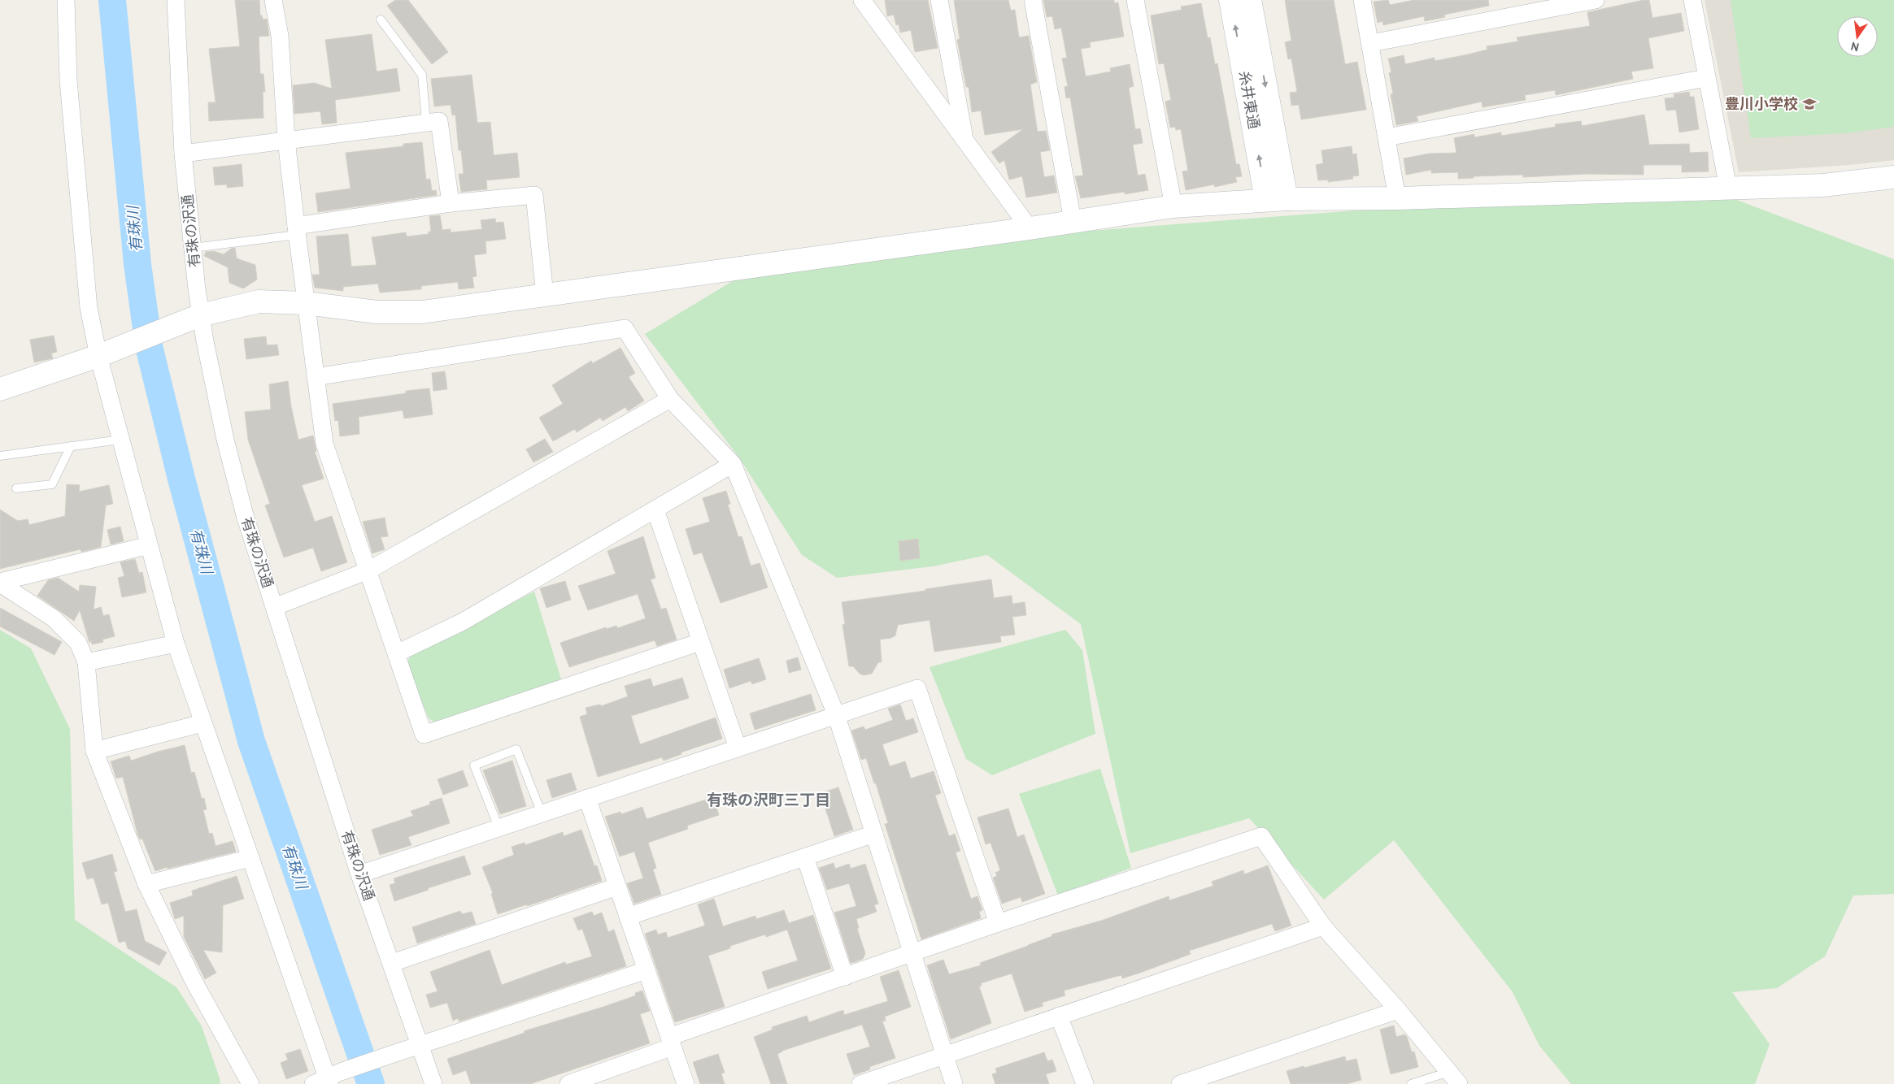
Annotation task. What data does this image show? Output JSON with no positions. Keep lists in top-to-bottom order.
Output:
{
  "streets": {
    "street": ["糸井東通", "有珠の沢通"]
  },
  "districts": ["有珠の沢町三丁目"],
  "water": ["有珠川"],
  "places": {
    "school or university": ["豊川小学校"]
  },
  "north": "bottom"
}
